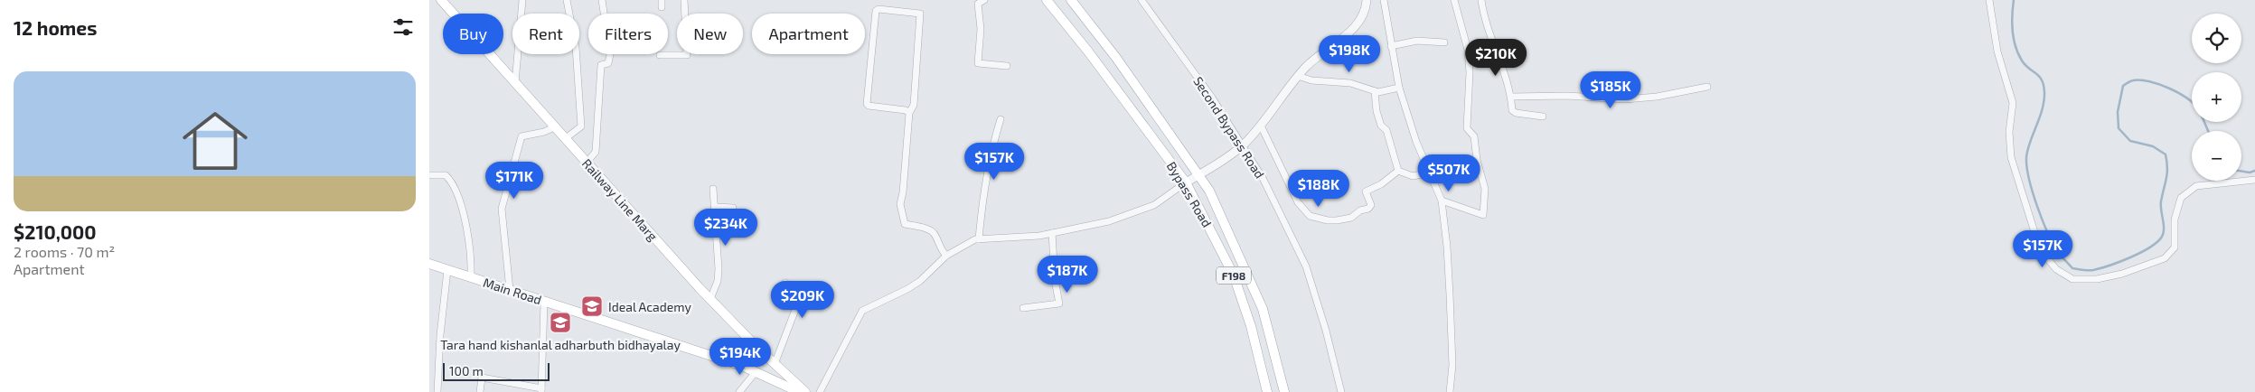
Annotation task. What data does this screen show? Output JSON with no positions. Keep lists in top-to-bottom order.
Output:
{
  "streets": {
    "main road": [
      "Bypass Road",
      "Railway Line Marg",
      "F198",
      "Main Road"
    ],
    "street": ["Second Bypass Road"]
  },
  "places": {
    "school or university": ["Ideal Academy", "Tara hand kishanlal adharbuth bidhayalay"]
  },
  "scale_bar": "100 m",
  "page": {
    "heading": "12 homes",
    "map_buttons": ["+", "−"],
    "chip": [
      "Buy",
      "Rent",
      "Filters",
      "New",
      "Apartment"
    ],
    "price": [
      "$198K",
      "$210K",
      "$185K",
      "$157K",
      "$507K",
      "$171K",
      "$188K",
      "$234K",
      "$157K",
      "$187K",
      "$209K",
      "$194K"
    ],
    "list": [
      {
        "name": "$210,000",
        "note": "2 rooms · 70 m² · Apartment"
      }
    ],
    "scale": "100 m"
  }
}
